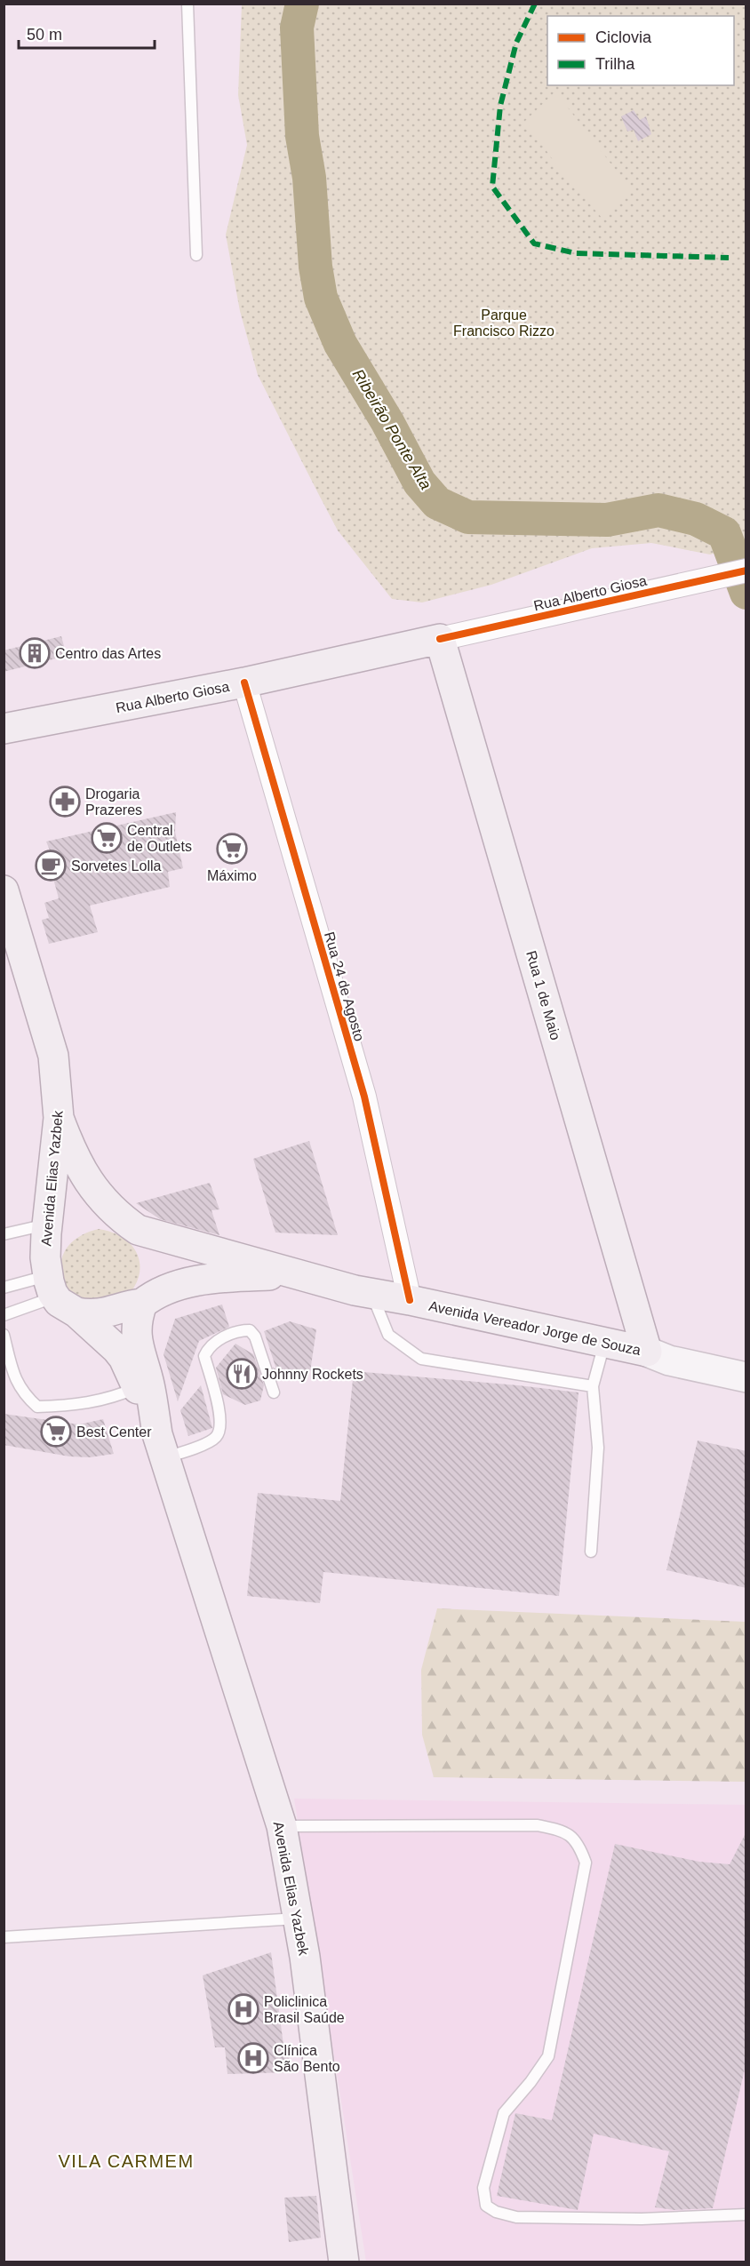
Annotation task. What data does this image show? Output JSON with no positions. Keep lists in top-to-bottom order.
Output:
{
  "streets": {
    "main road": [
      "Rua Alberto Giosa",
      "Rua 1 de Maio",
      "Avenida Elias Yazbek",
      "Avenida Vereador Jorge de Souza"
    ],
    "street": ["Rua 24 de Agosto"]
  },
  "crossings": [
    ["Rua Alberto Giosa", "Rua 24 de Agosto"],
    ["Rua Alberto Giosa", "Rua 1 de Maio"],
    ["Rua 24 de Agosto", "Avenida Vereador Jorge de Souza"],
    ["Rua 1 de Maio", "Avenida Vereador Jorge de Souza"],
    ["Avenida Elias Yazbek", "Avenida Vereador Jorge de Souza"]
  ],
  "districts": ["VILA CARMEM"],
  "water": ["Ribeirão Ponte Alta"],
  "parks": ["Parque Francisco Rizzo"],
  "places": {
    "building": ["Centro das Artes"],
    "pharmacy": ["Drogaria Prazeres"],
    "supermarket": ["Central de Outlets", "Máximo", "Best Center"],
    "cafe": ["Sorvetes Lolla"],
    "restaurant": ["Johnny Rockets"],
    "hospital": ["Policlinica Brasil Saúde", "Clínica São Bento"]
  },
  "legend": ["Ciclovia", "Trilha"],
  "scale_bar": "50 m"
}
